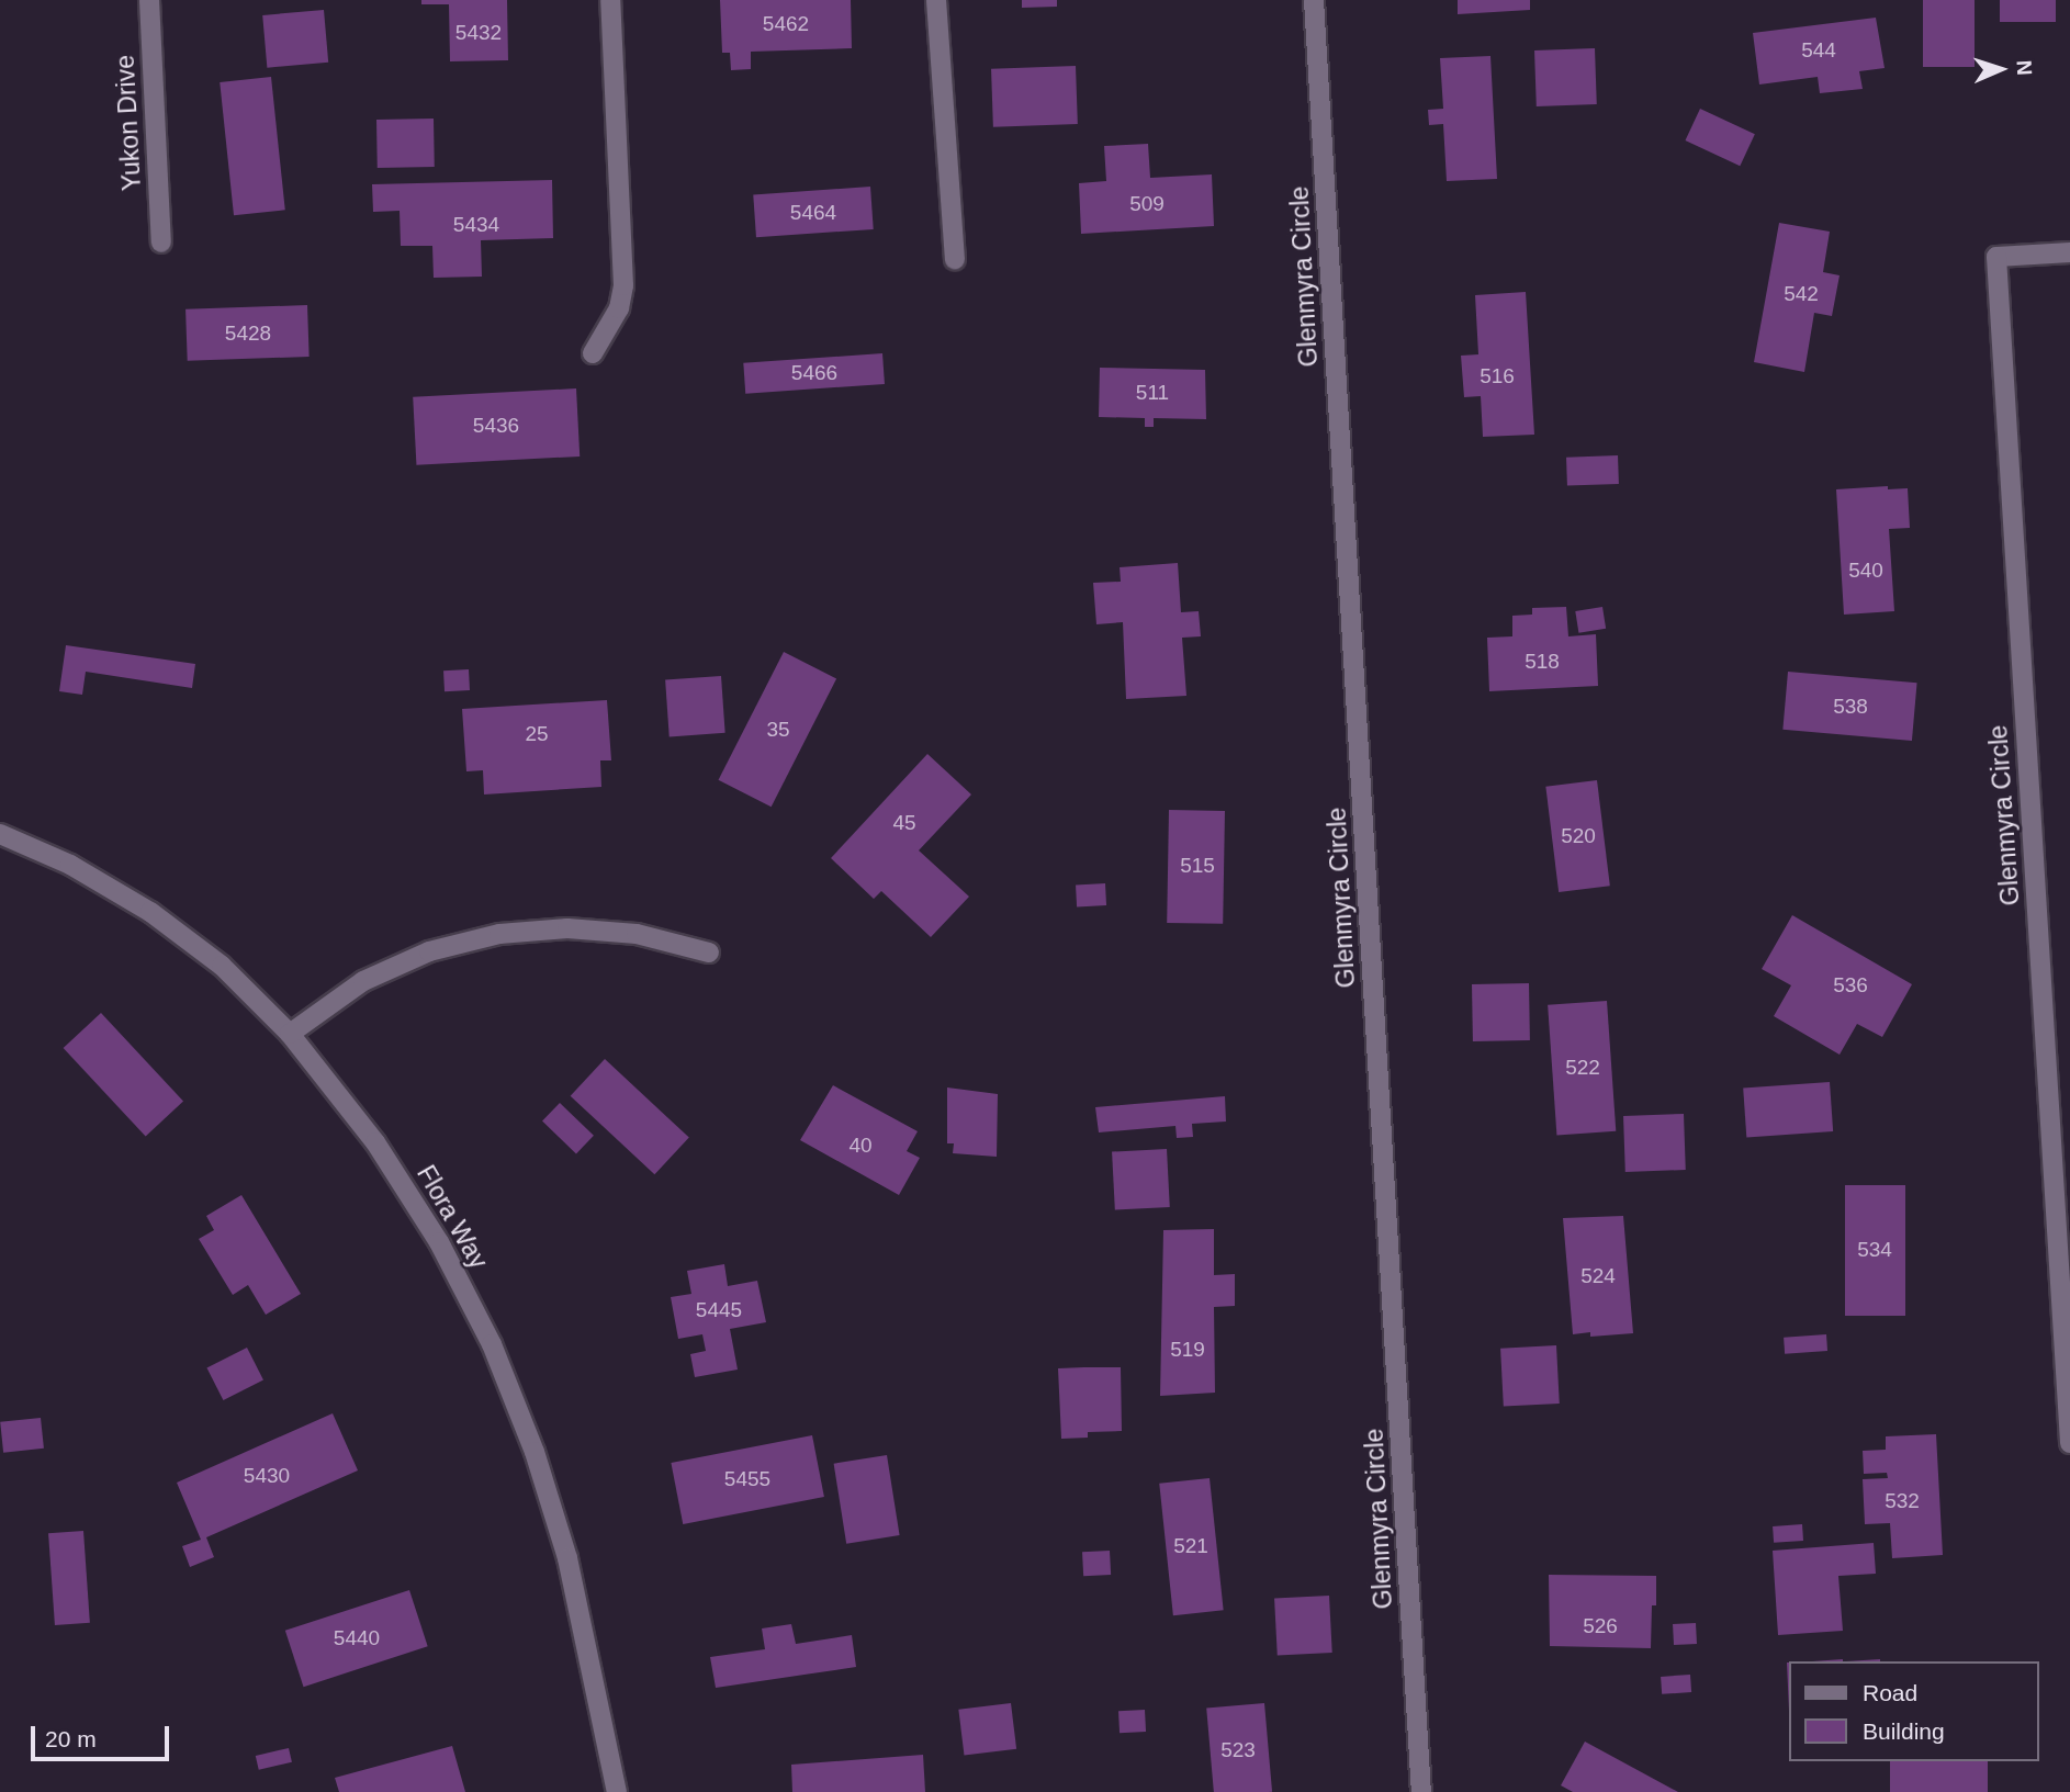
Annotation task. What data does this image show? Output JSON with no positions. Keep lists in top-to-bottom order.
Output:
{
  "streets": {
    "street": ["Yukon Drive", "Glenmyra Circle", "Flora Way"]
  },
  "house_numbers": [
    "5462",
    "5432",
    "544",
    "509",
    "5464",
    "5434",
    "542",
    "5428",
    "5466",
    "516",
    "511",
    "5436",
    "540",
    "518",
    "538",
    "35",
    "25",
    "45",
    "520",
    "515",
    "536",
    "522",
    "40",
    "534",
    "524",
    "5445",
    "519",
    "5430",
    "5455",
    "532",
    "521",
    "526",
    "5440",
    "523"
  ],
  "legend": ["Road", "Building"],
  "scale_bar": "20 m",
  "north": "right"
}
